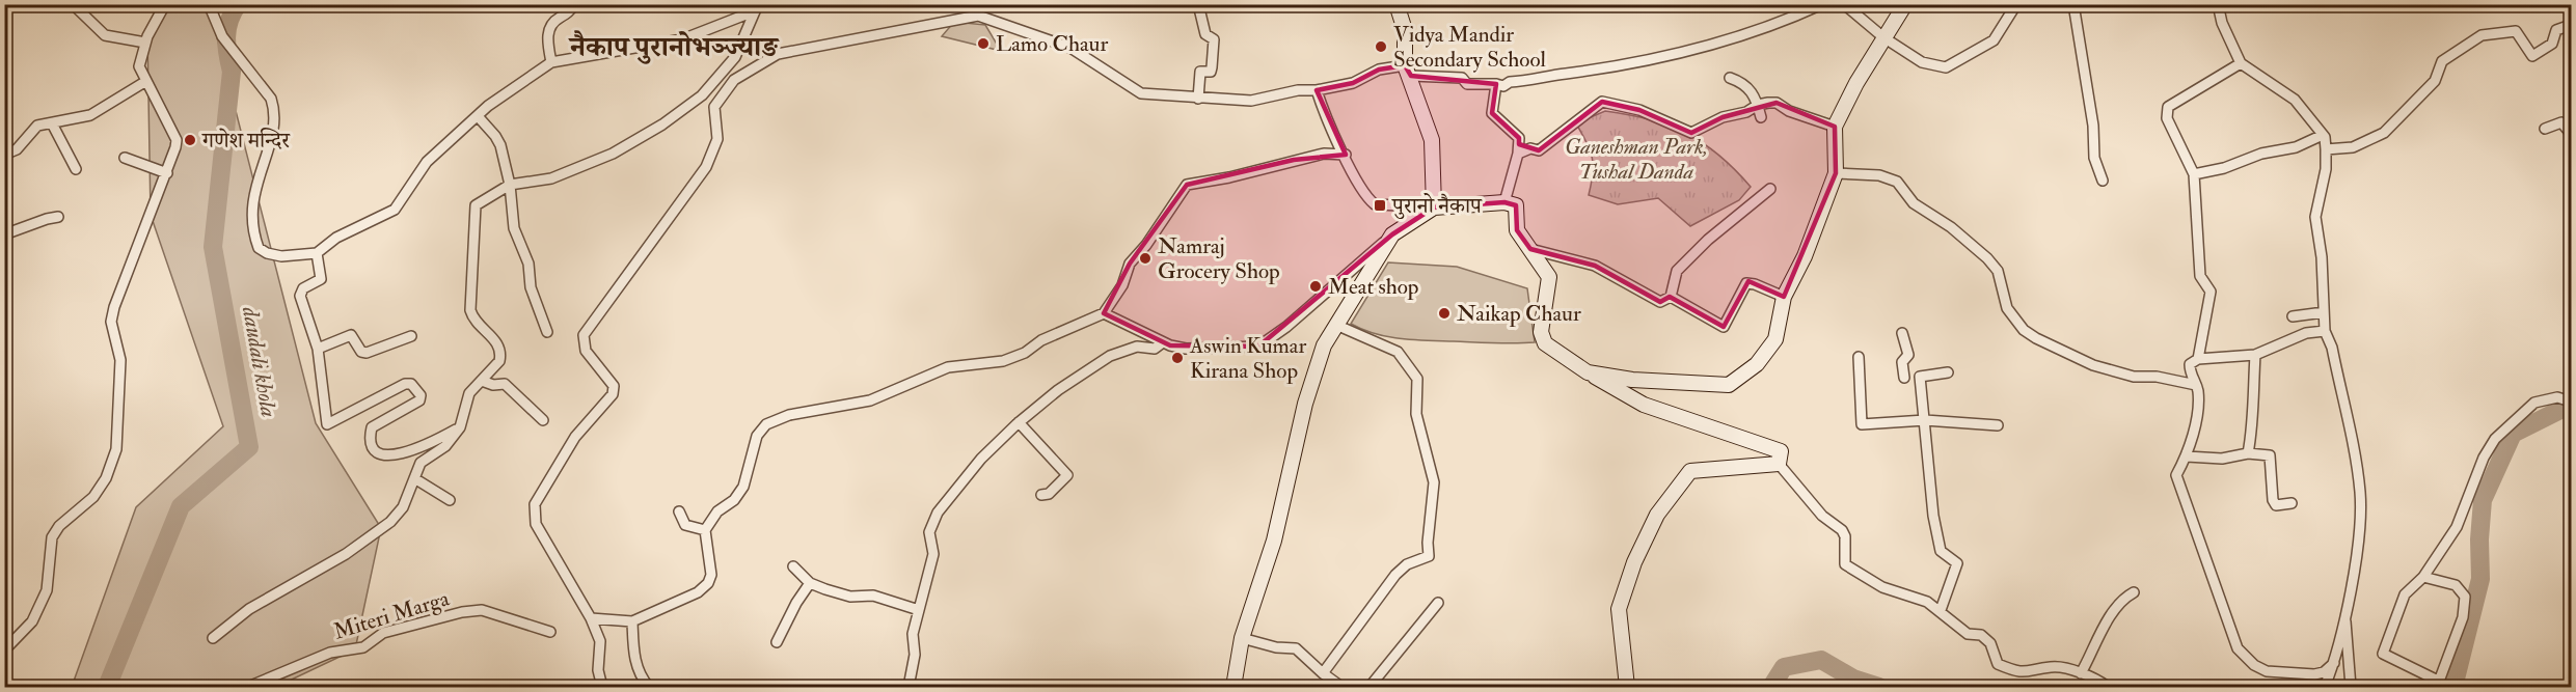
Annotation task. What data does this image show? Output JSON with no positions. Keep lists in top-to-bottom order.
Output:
{
  "streets": {
    "street": ["Miteri Marga"]
  },
  "districts": ["नैकाप पुरानोभञ्ज्याङ"],
  "water": ["daudali khola"],
  "parks": ["Ganeshman Park, Tushal Danda"],
  "places": {
    "other": [
      "Lamo Chaur",
      "Vidya Mandir Secondary School",
      "गणेश मन्दिर",
      "Namraj Grocery Shop",
      "Meat shop",
      "Naikap Chaur",
      "Aswin Kumar Kirana Shop"
    ],
    "transit": ["पुरानो नैकाप"]
  }
}
